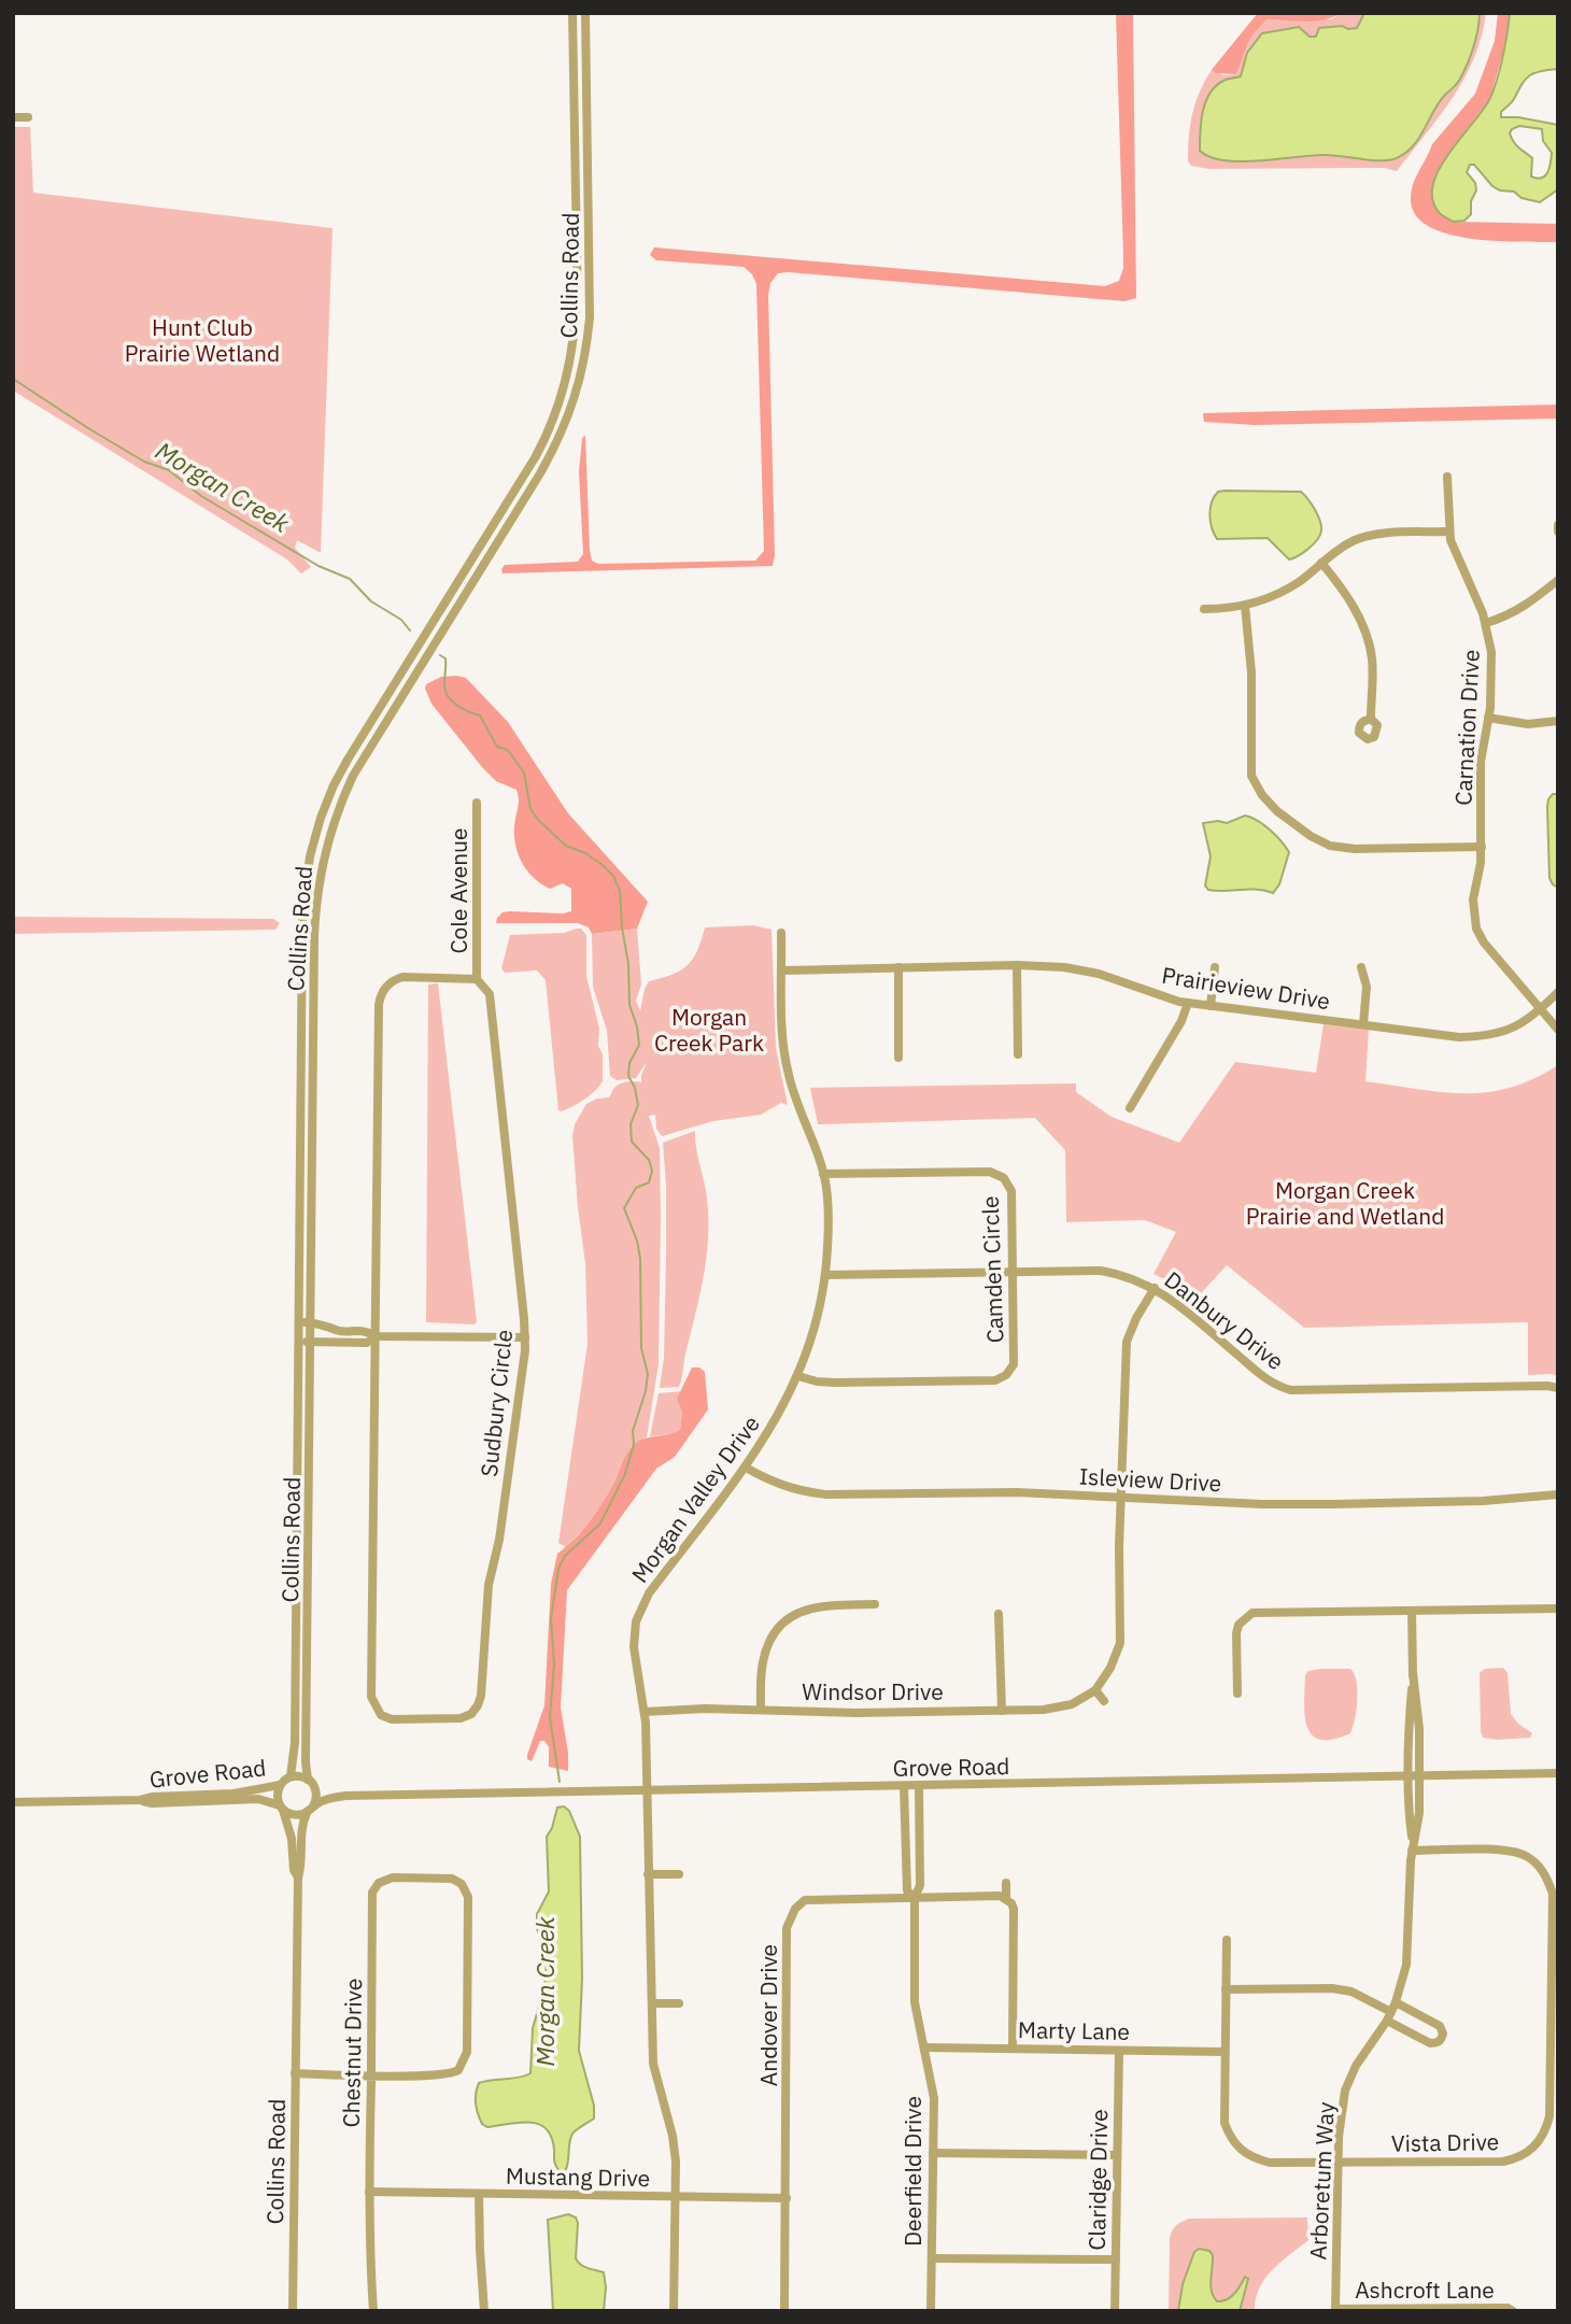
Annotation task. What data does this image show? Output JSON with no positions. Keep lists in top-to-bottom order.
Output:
{
  "streets": {
    "street": [
      "Collins Road",
      "Carnation Drive",
      "Cole Avenue",
      "Prairieview Drive",
      "Camden Circle",
      "Danbury Drive",
      "Sudbury Circle",
      "Isleview Drive",
      "Morgan Valley Drive",
      "Windsor Drive",
      "Grove Road",
      "Andover Drive",
      "Marty Lane",
      "Chestnut Drive",
      "Vista Drive",
      "Deerfield Drive",
      "Mustang Drive",
      "Claridge Drive",
      "Arboretum Way",
      "Ashcroft Lane"
    ]
  },
  "crossings": [
    ["Collins Road", "Grove Road"],
    ["Carnation Drive", "Prairieview Drive"],
    ["Cole Avenue", "Sudbury Circle"],
    ["Prairieview Drive", "Morgan Valley Drive"],
    ["Camden Circle", "Danbury Drive"],
    ["Camden Circle", "Morgan Valley Drive"],
    ["Danbury Drive", "Morgan Valley Drive"],
    ["Isleview Drive", "Morgan Valley Drive"],
    ["Morgan Valley Drive", "Windsor Drive"],
    ["Morgan Valley Drive", "Grove Road"],
    ["Morgan Valley Drive", "Mustang Drive"],
    ["Grove Road", "Arboretum Way"],
    ["Andover Drive", "Deerfield Drive"],
    ["Andover Drive", "Mustang Drive"],
    ["Marty Lane", "Vista Drive"],
    ["Marty Lane", "Deerfield Drive"],
    ["Marty Lane", "Claridge Drive"],
    ["Chestnut Drive", "Mustang Drive"],
    ["Vista Drive", "Arboretum Way"],
    ["Arboretum Way", "Ashcroft Lane"]
  ],
  "water": ["Morgan Creek"],
  "parks": ["Hunt Club Prairie Wetland", "Morgan Creek Park", "Morgan Creek Prairie and Wetland"]
}
